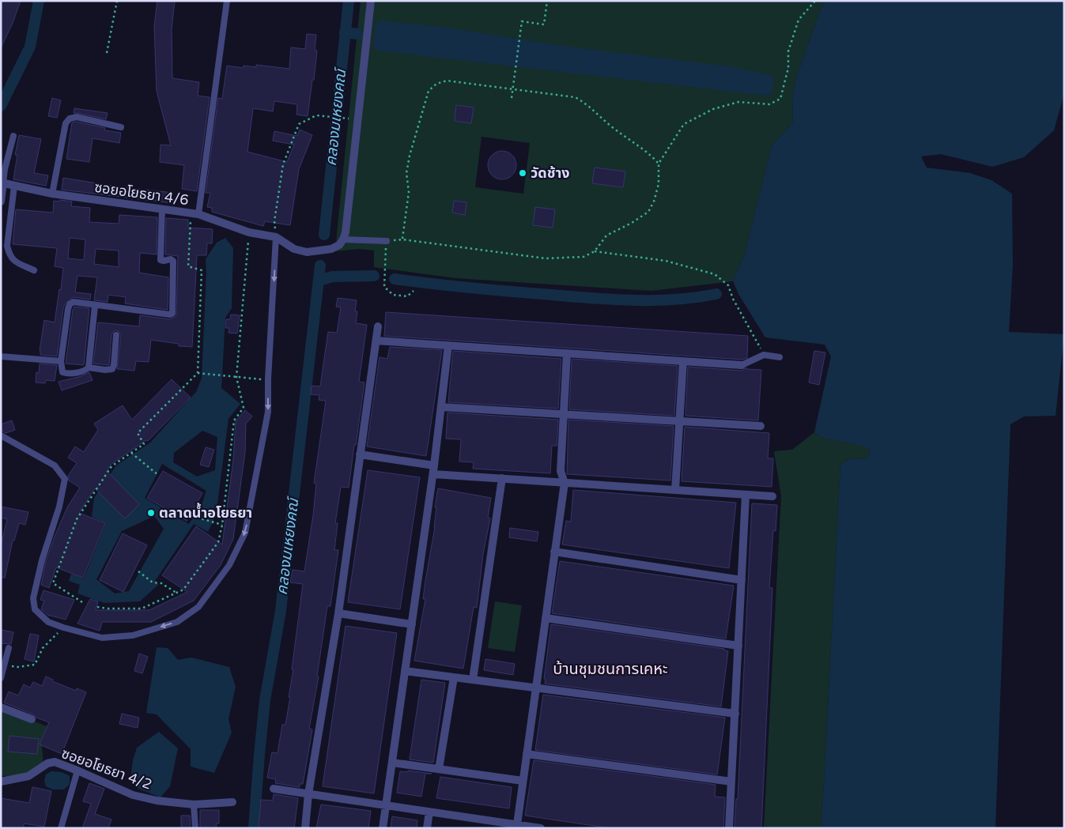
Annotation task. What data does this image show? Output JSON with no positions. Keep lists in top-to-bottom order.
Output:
{
  "streets": {
    "street": ["ซอยอโยธยา 4/6", "ซอยอโยธยา 4/2"]
  },
  "districts": ["บ้านชุมชนการเคหะ"],
  "water": ["คลองมเหยงคณ์"],
  "places": ["วัดช้าง", "ตลาดน้ำอโยธยา"]
}
